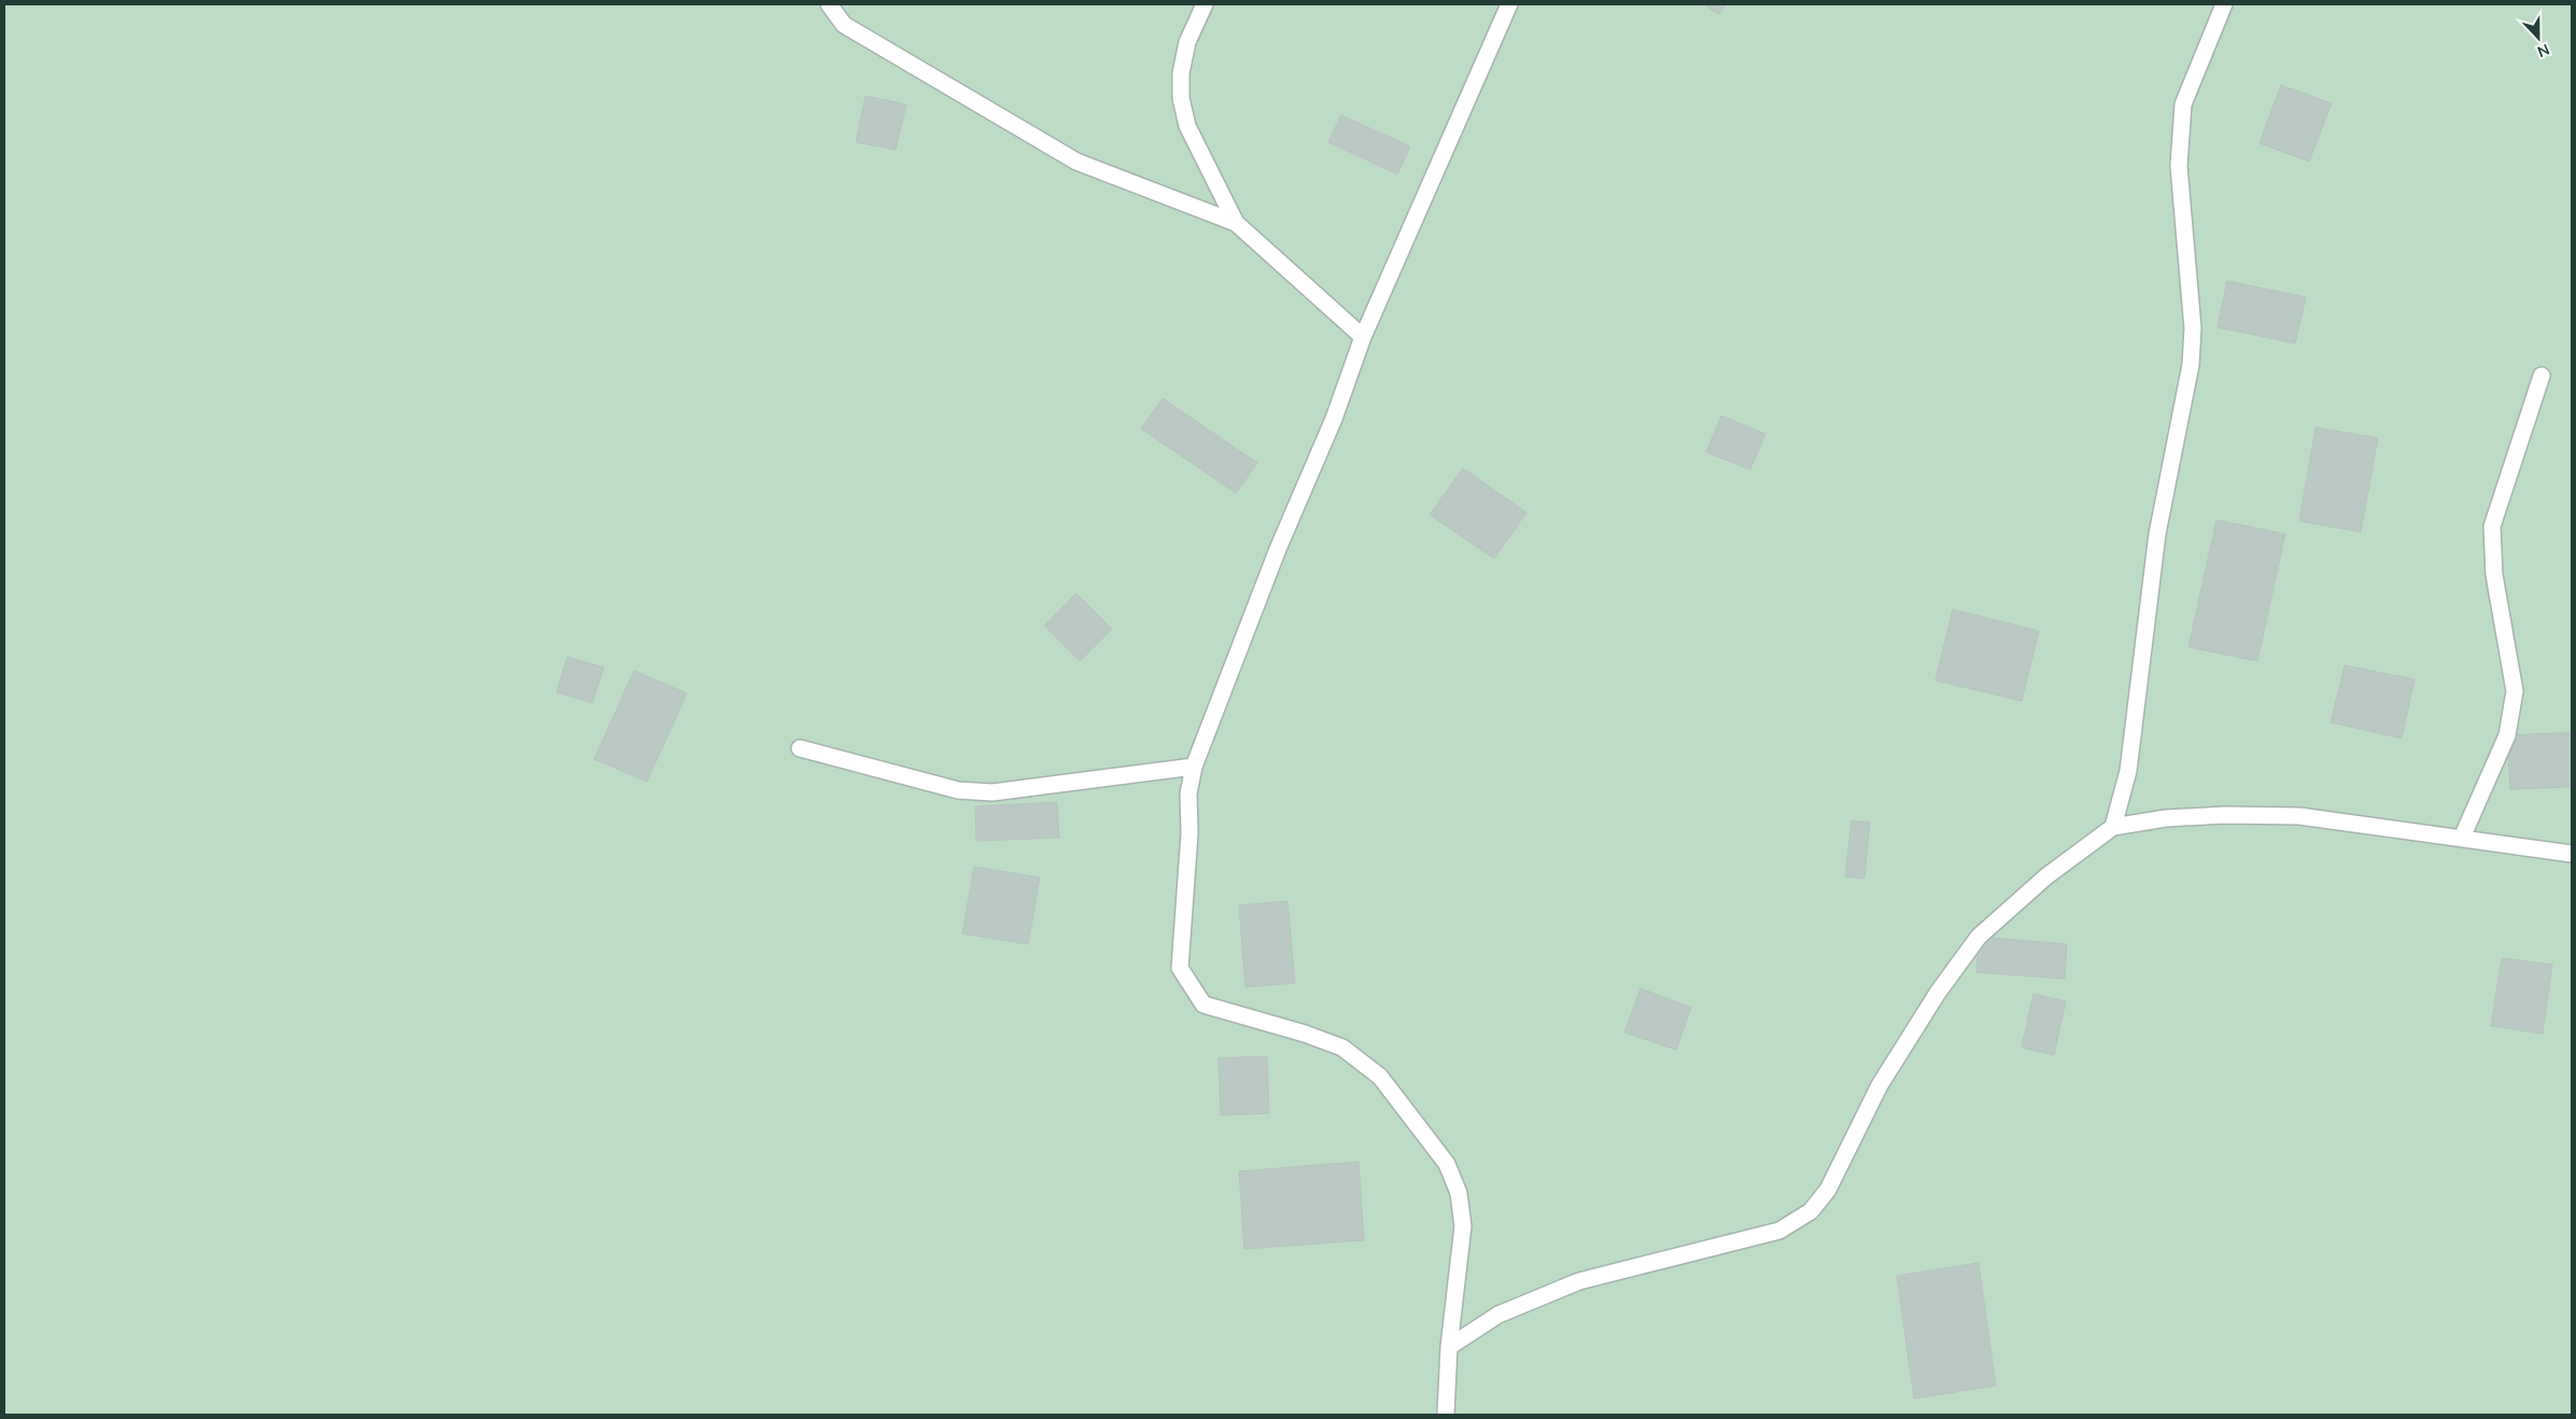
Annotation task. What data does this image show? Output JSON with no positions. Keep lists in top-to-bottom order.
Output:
{
  "north": "bottom"
}
